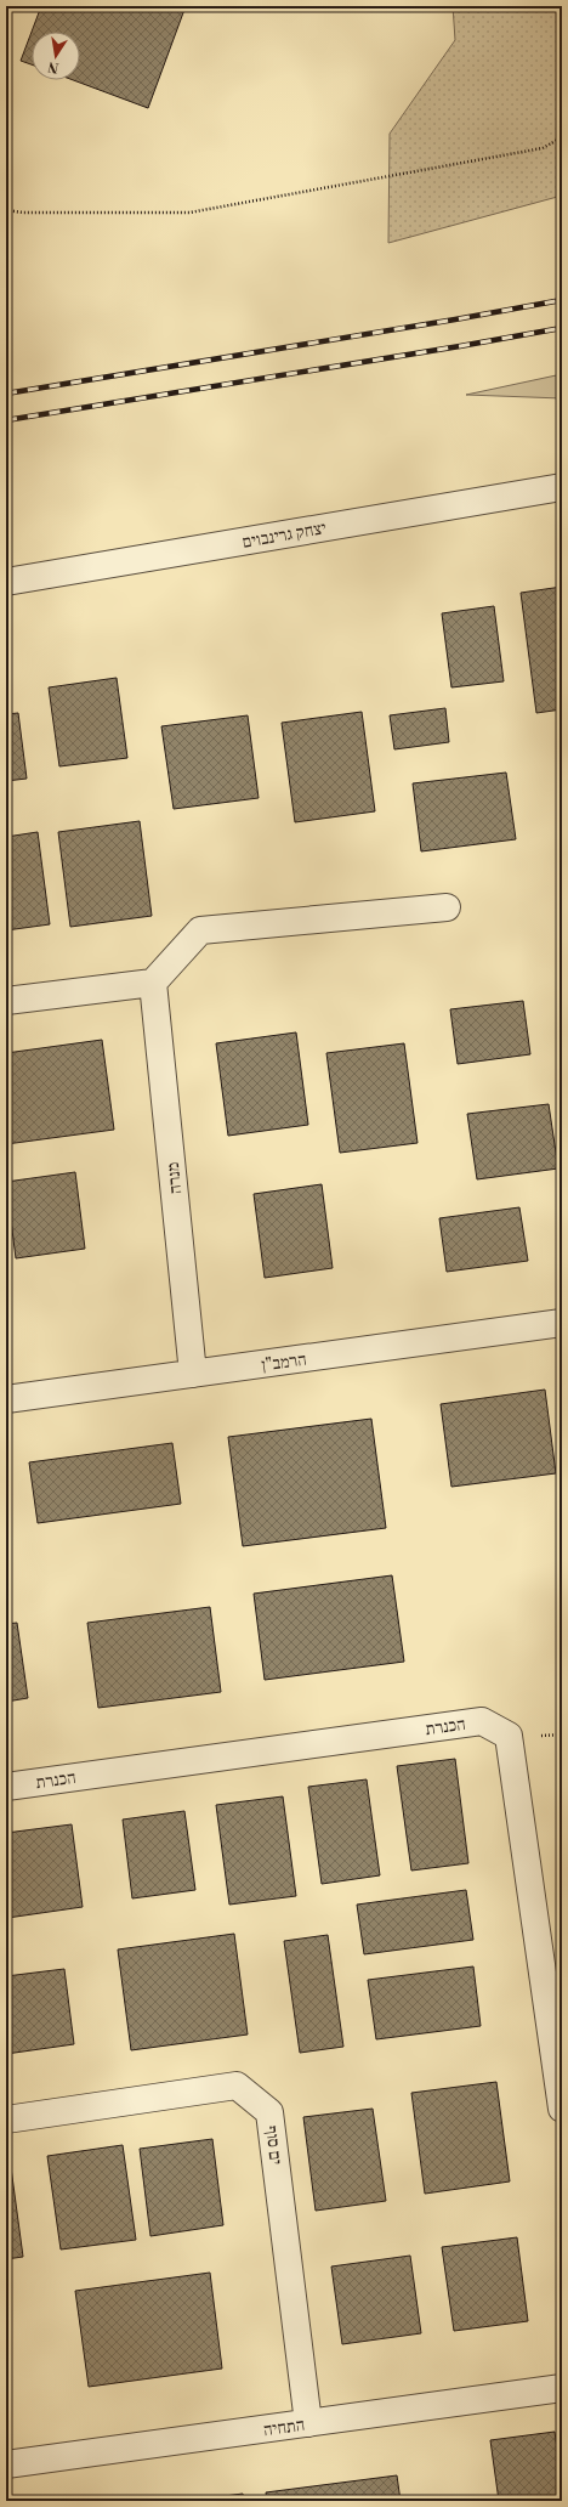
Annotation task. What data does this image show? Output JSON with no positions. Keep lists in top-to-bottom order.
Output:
{
  "streets": {
    "street": [
      "יצחק גרינבוים",
      "מנרה",
      "הרמב\"ן",
      "הכנרת",
      "ים סוף",
      "התחיה"
    ]
  },
  "crossings": [
    ["מנרה", "הרמב\"ן"],
    ["ים סוף", "התחיה"]
  ],
  "north": "bottom"
}
